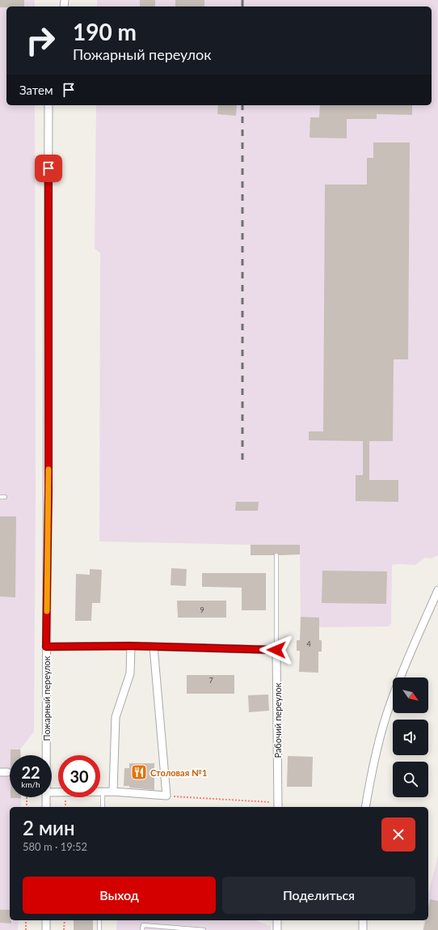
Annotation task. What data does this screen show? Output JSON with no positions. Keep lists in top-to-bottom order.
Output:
{
  "streets": {
    "street": ["Пожарный переулок", "Рабочий переулок"]
  },
  "places": {
    "restaurant": ["Столовая №1"]
  },
  "house_numbers": ["9", "4", "7"],
  "north": "bottom right",
  "page": {
    "turn": ["190 m", "Пожарный переулок"],
    "then": "Затем",
    "speed": "22 km/h",
    "limit": "30",
    "heading": ["2 мин", "580 m · 19:52"],
    "buttons": ["Выход", "Поделиться"]
  }
}
